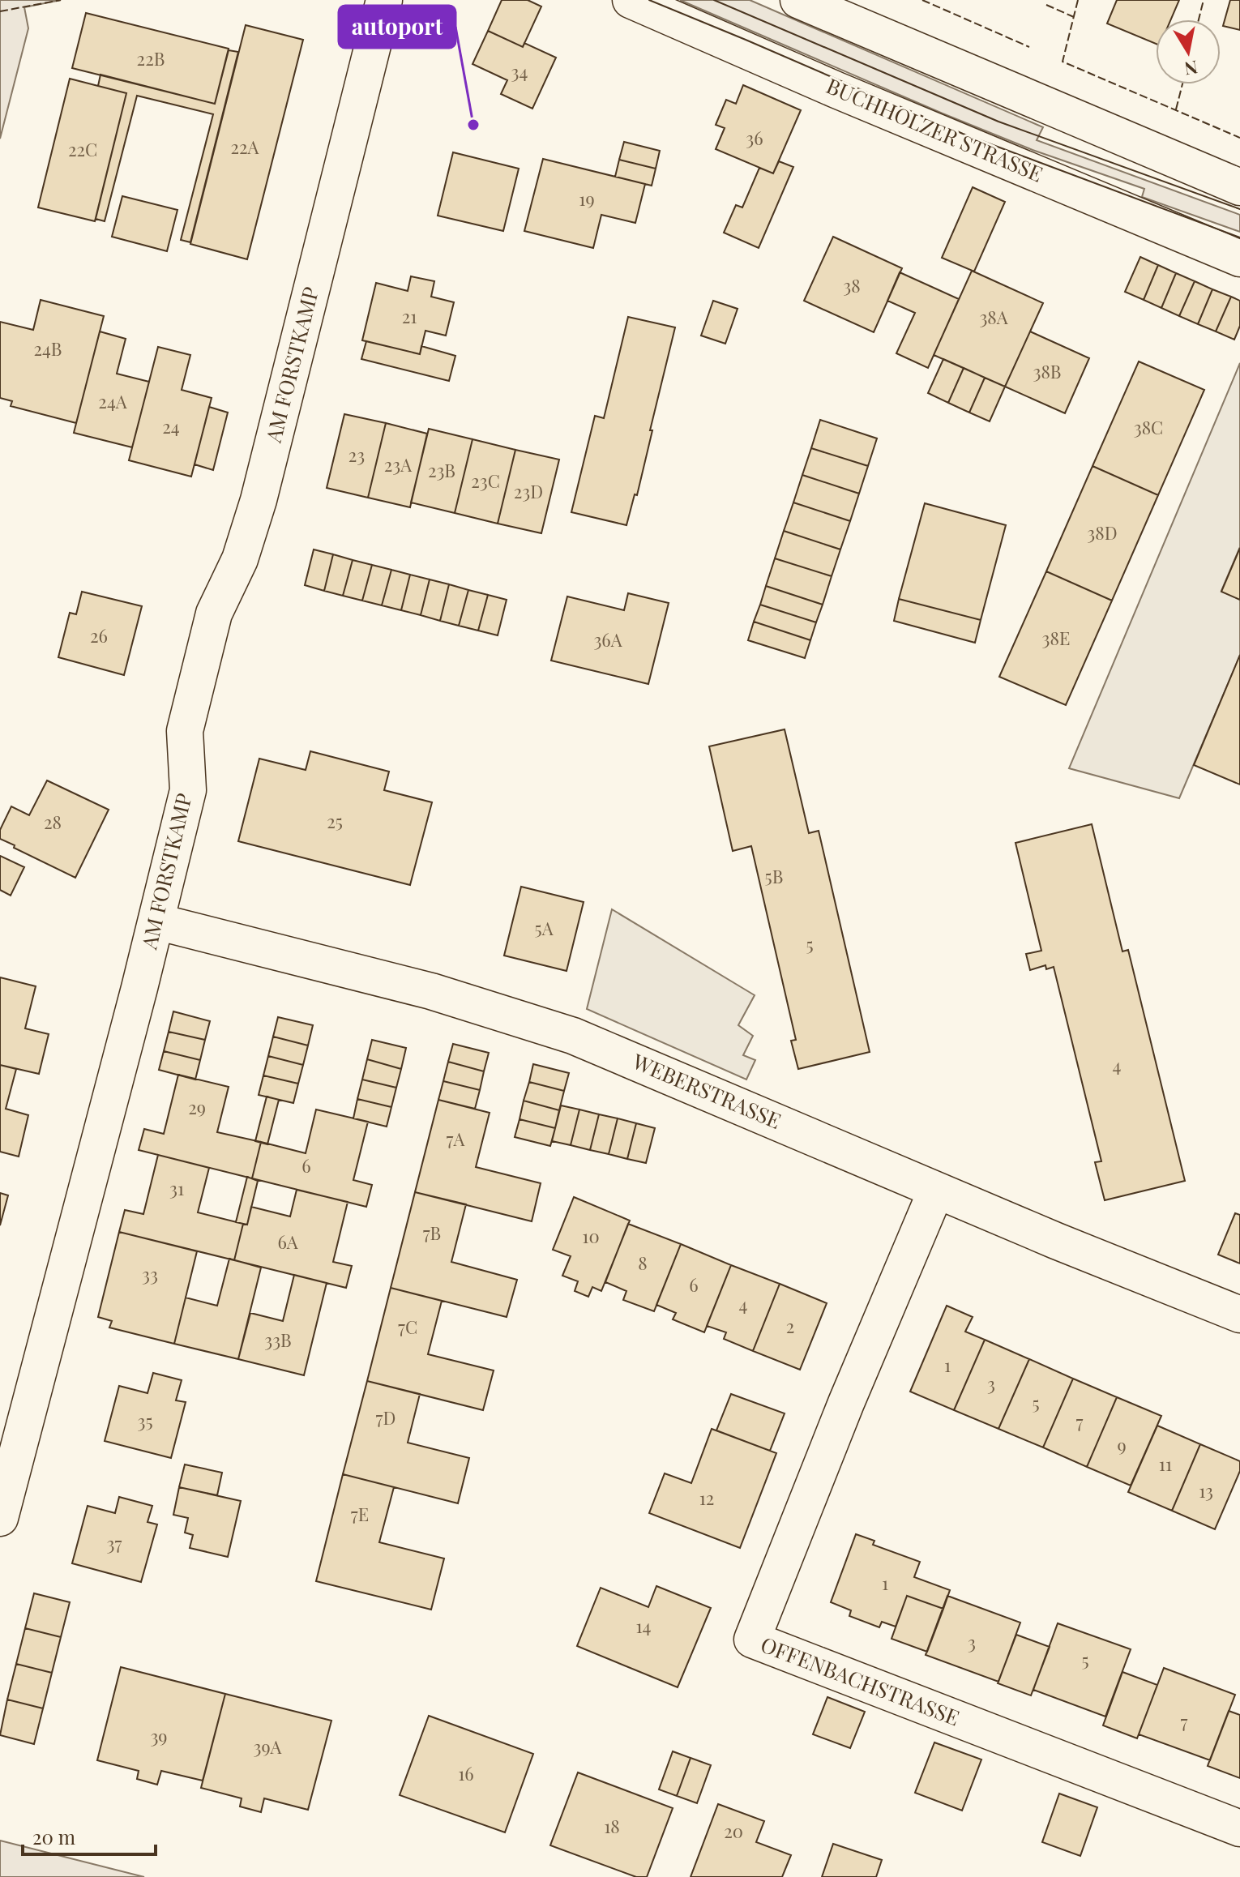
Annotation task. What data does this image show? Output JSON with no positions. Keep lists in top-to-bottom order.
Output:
{
  "streets": {
    "street": [
      "BUCHHOLZER STRASSE",
      "AM FORSTKAMP",
      "WEBERSTRASSE",
      "OFFENBACHSTRASSE"
    ]
  },
  "crossings": [
    ["AM FORSTKAMP", "WEBERSTRASSE"],
    ["WEBERSTRASSE", "OFFENBACHSTRASSE"]
  ],
  "places": ["autoport"],
  "house_numbers": [
    "22B",
    "34",
    "36",
    "22A",
    "22C",
    "19",
    "38",
    "21",
    "38A",
    "24B",
    "38B",
    "24A",
    "24",
    "38C",
    "23",
    "23A",
    "23B",
    "23C",
    "23D",
    "38D",
    "26",
    "38E",
    "36A",
    "25",
    "28",
    "5B",
    "5A",
    "5",
    "4",
    "29",
    "7A",
    "6",
    "31",
    "7B",
    "10",
    "6A",
    "8",
    "33",
    "6",
    "4",
    "2",
    "7C",
    "33B",
    "1",
    "3",
    "5",
    "7D",
    "35",
    "7",
    "9",
    "11",
    "13",
    "12",
    "7E",
    "37",
    "1",
    "14",
    "3",
    "5",
    "7",
    "39",
    "39A",
    "16",
    "18",
    "20"
  ],
  "scale_bar": "20 m",
  "north": "bottom"
}
